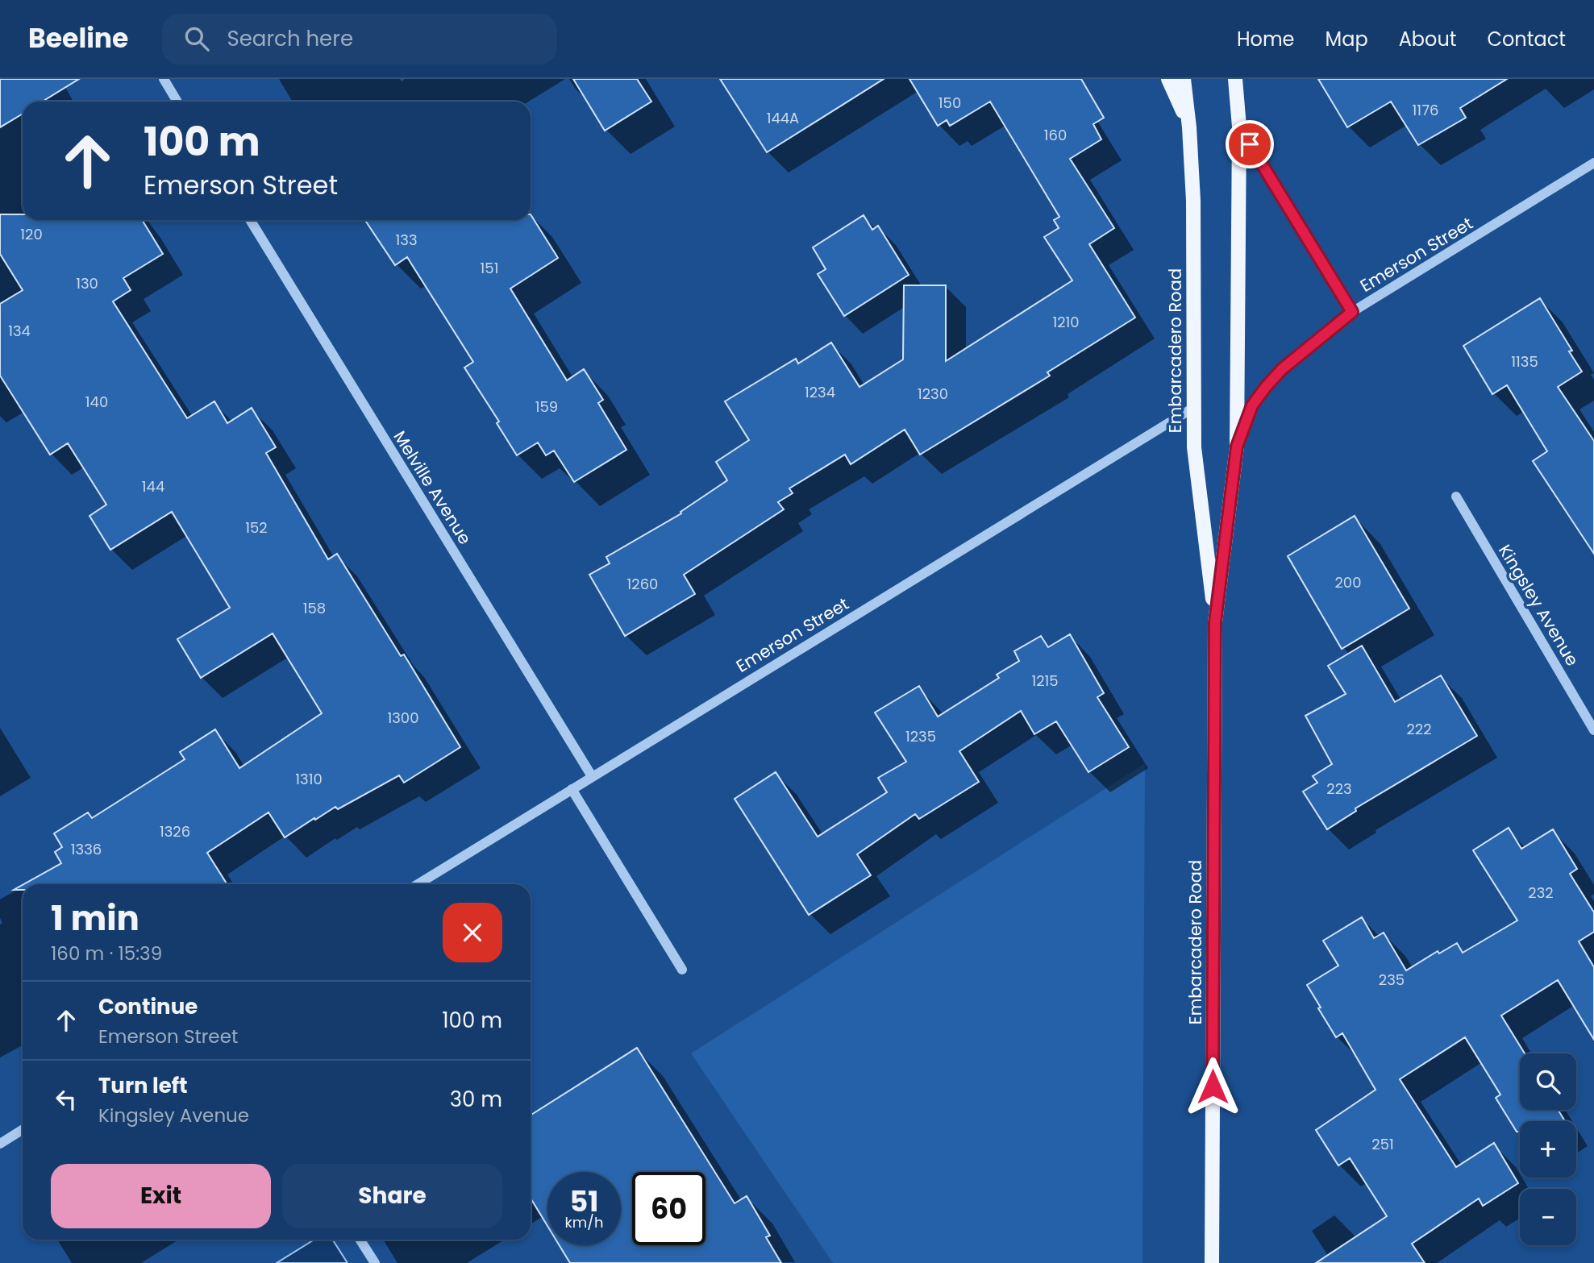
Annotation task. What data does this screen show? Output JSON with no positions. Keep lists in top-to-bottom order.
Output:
{
  "streets": {
    "main road": ["Embarcadero Road"],
    "street": ["Emerson Street", "Melville Avenue", "Kingsley Avenue"]
  },
  "crossings": [
    ["Emerson Street", "Embarcadero Road"],
    ["Emerson Street", "Melville Avenue"]
  ],
  "house_numbers": [
    "150",
    "1176",
    "144A",
    "160",
    "120",
    "133",
    "151",
    "130",
    "1210",
    "134",
    "1135",
    "1234",
    "1230",
    "140",
    "159",
    "144",
    "152",
    "200",
    "1260",
    "158",
    "1215",
    "1300",
    "222",
    "1235",
    "1310",
    "223",
    "1326",
    "1336",
    "232",
    "235",
    "251"
  ],
  "page": {
    "header": "Beeline",
    "search": "Search here",
    "nav": [
      "Home",
      "Map",
      "About",
      "Contact"
    ],
    "turn": ["100 m", "Emerson Street"],
    "heading": ["1 min", "160 m · 15:39"],
    "list": [
      {
        "name": "Continue",
        "note": "Emerson Street",
        "value": "100 m"
      },
      {
        "name": "Turn left",
        "note": "Kingsley Avenue",
        "value": "30 m"
      }
    ],
    "map_buttons": ["+", "−"],
    "buttons": ["Exit", "Share"],
    "speed": "51 km/h",
    "limit": "60"
  }
}
